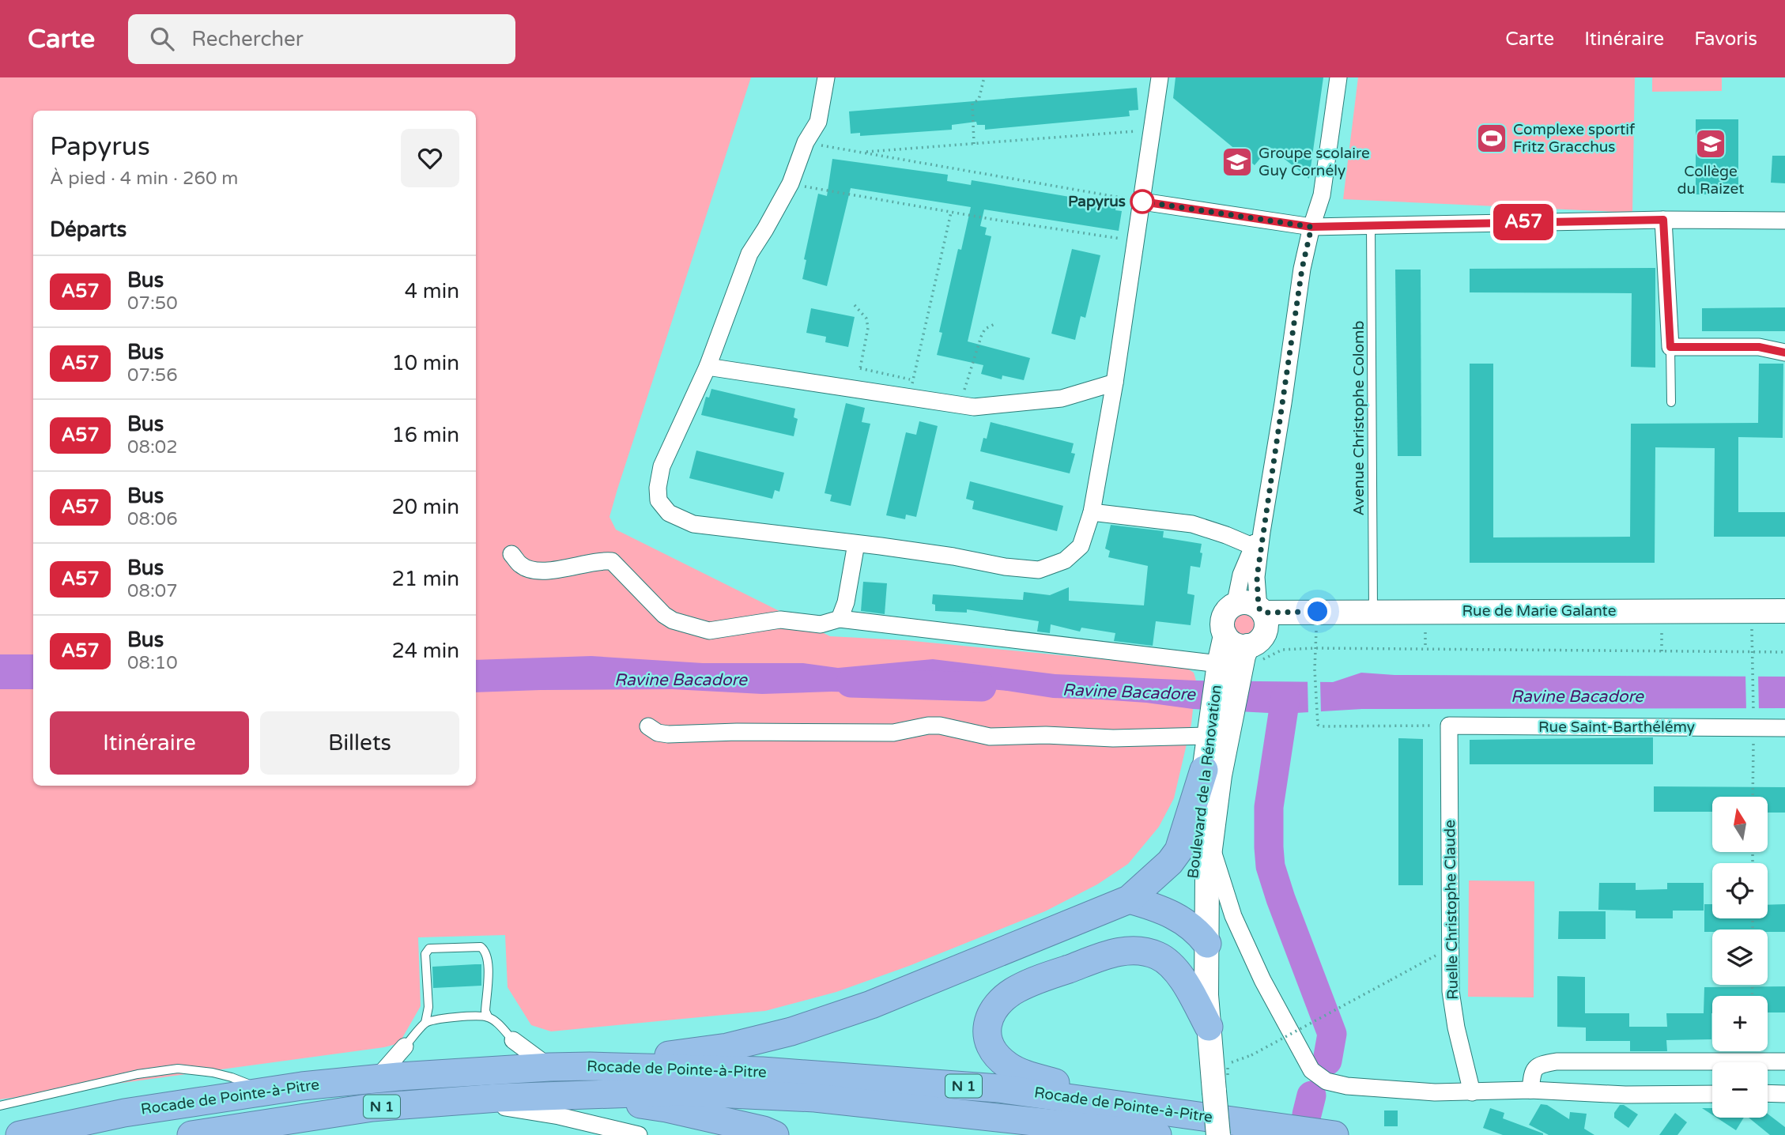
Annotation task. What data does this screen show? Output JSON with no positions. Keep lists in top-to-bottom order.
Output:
{
  "streets": {
    "highway": ["Rocade de Pointe-à-Pitre", "N 1"],
    "main road": ["Rue de Marie Galante", "Boulevard de la Rénovation"],
    "street": ["Rue Saint-Barthélémy", "Ruelle Christophe Claude"],
    "lane": ["Avenue Christophe Colomb"]
  },
  "crossings": [
    ["Avenue Christophe Colomb", "Rue de Marie Galante"],
    ["Rue de Marie Galante", "Boulevard de la Rénovation"],
    ["Rue Saint-Barthélémy", "Ruelle Christophe Claude"]
  ],
  "water": ["Ravine Bacadore"],
  "places": {
    "sports": ["Complexe sportif Fritz Gracchus"],
    "school or university": ["Collège du Raizet", "Groupe scolaire Guy Cornély"],
    "other": ["Papyrus"]
  },
  "lines": ["bus line A57"],
  "north": "top",
  "page": {
    "header": "Carte",
    "search": "Rechercher",
    "nav": ["Carte", "Itinéraire", "Favoris"],
    "on_map": "A57",
    "heading": [
      ["Papyrus", "À pied · 4 min · 260 m"],
      "Départs"
    ],
    "list": [
      {
        "mark": "A57",
        "name": "Bus",
        "note": "07:50",
        "value": "4 min"
      },
      {
        "mark": "A57",
        "name": "Bus",
        "note": "07:56",
        "value": "10 min"
      },
      {
        "mark": "A57",
        "name": "Bus",
        "note": "08:02",
        "value": "16 min"
      },
      {
        "mark": "A57",
        "name": "Bus",
        "note": "08:06",
        "value": "20 min"
      },
      {
        "mark": "A57",
        "name": "Bus",
        "note": "08:07",
        "value": "21 min"
      },
      {
        "mark": "A57",
        "name": "Bus",
        "note": "08:10",
        "value": "24 min"
      }
    ],
    "buttons": ["Itinéraire", "Billets"],
    "map_buttons": ["+", "−"]
  }
}
